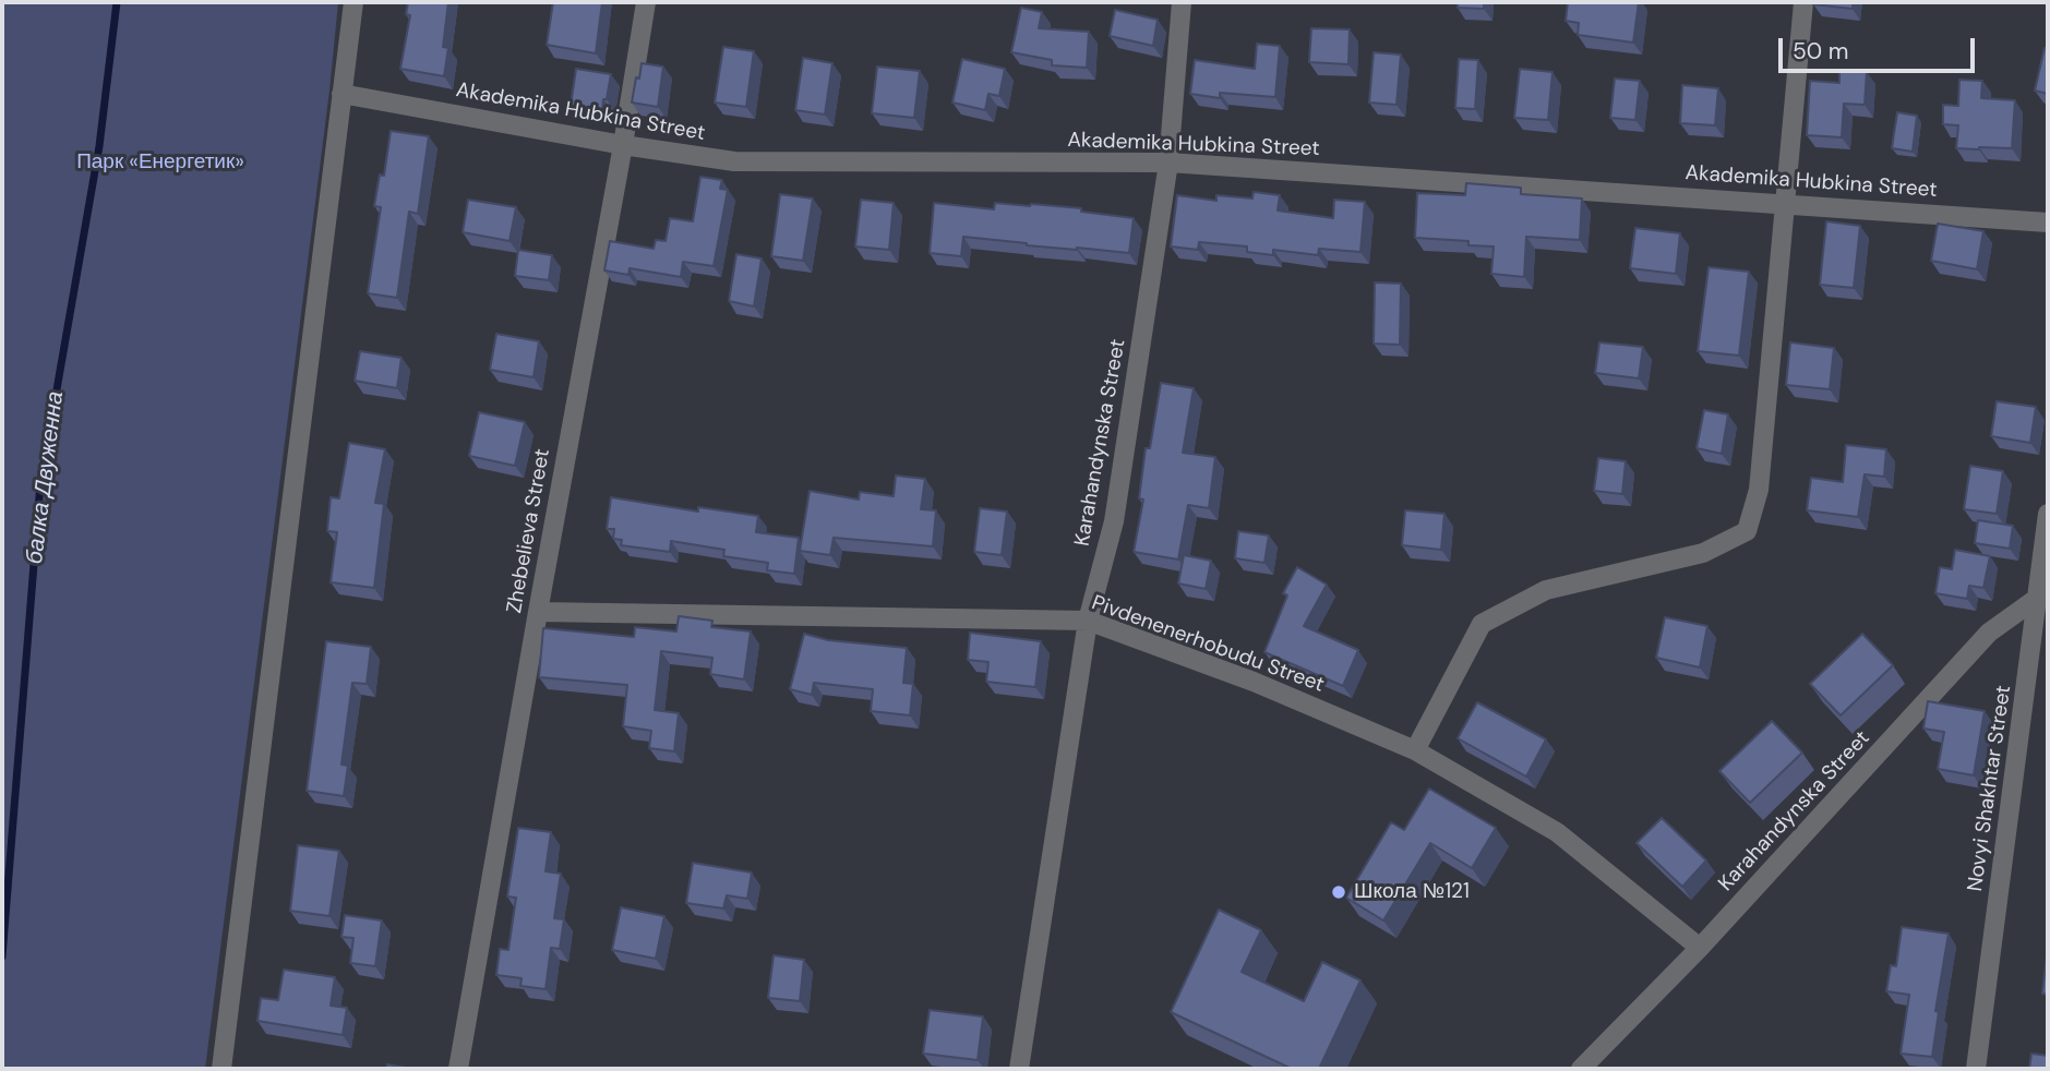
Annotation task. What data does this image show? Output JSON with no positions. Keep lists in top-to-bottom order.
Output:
{
  "streets": {
    "street": [
      "Akademika Hubkina Street",
      "Karahandynska Street",
      "Zhebelieva Street",
      "Pivdenenerhobudu Street",
      "Novyi Shakhtar Street"
    ]
  },
  "crossings": [
    ["Akademika Hubkina Street", "Karahandynska Street"],
    ["Akademika Hubkina Street", "Zhebelieva Street"],
    ["Karahandynska Street", "Pivdenenerhobudu Street"],
    ["Karahandynska Street", "Novyi Shakhtar Street"],
    ["Zhebelieva Street", "Pivdenenerhobudu Street"]
  ],
  "water": ["балка Двуженна"],
  "parks": ["Парк «Енергетик»"],
  "places": ["Школа №121"],
  "scale_bar": "50 m"
}
